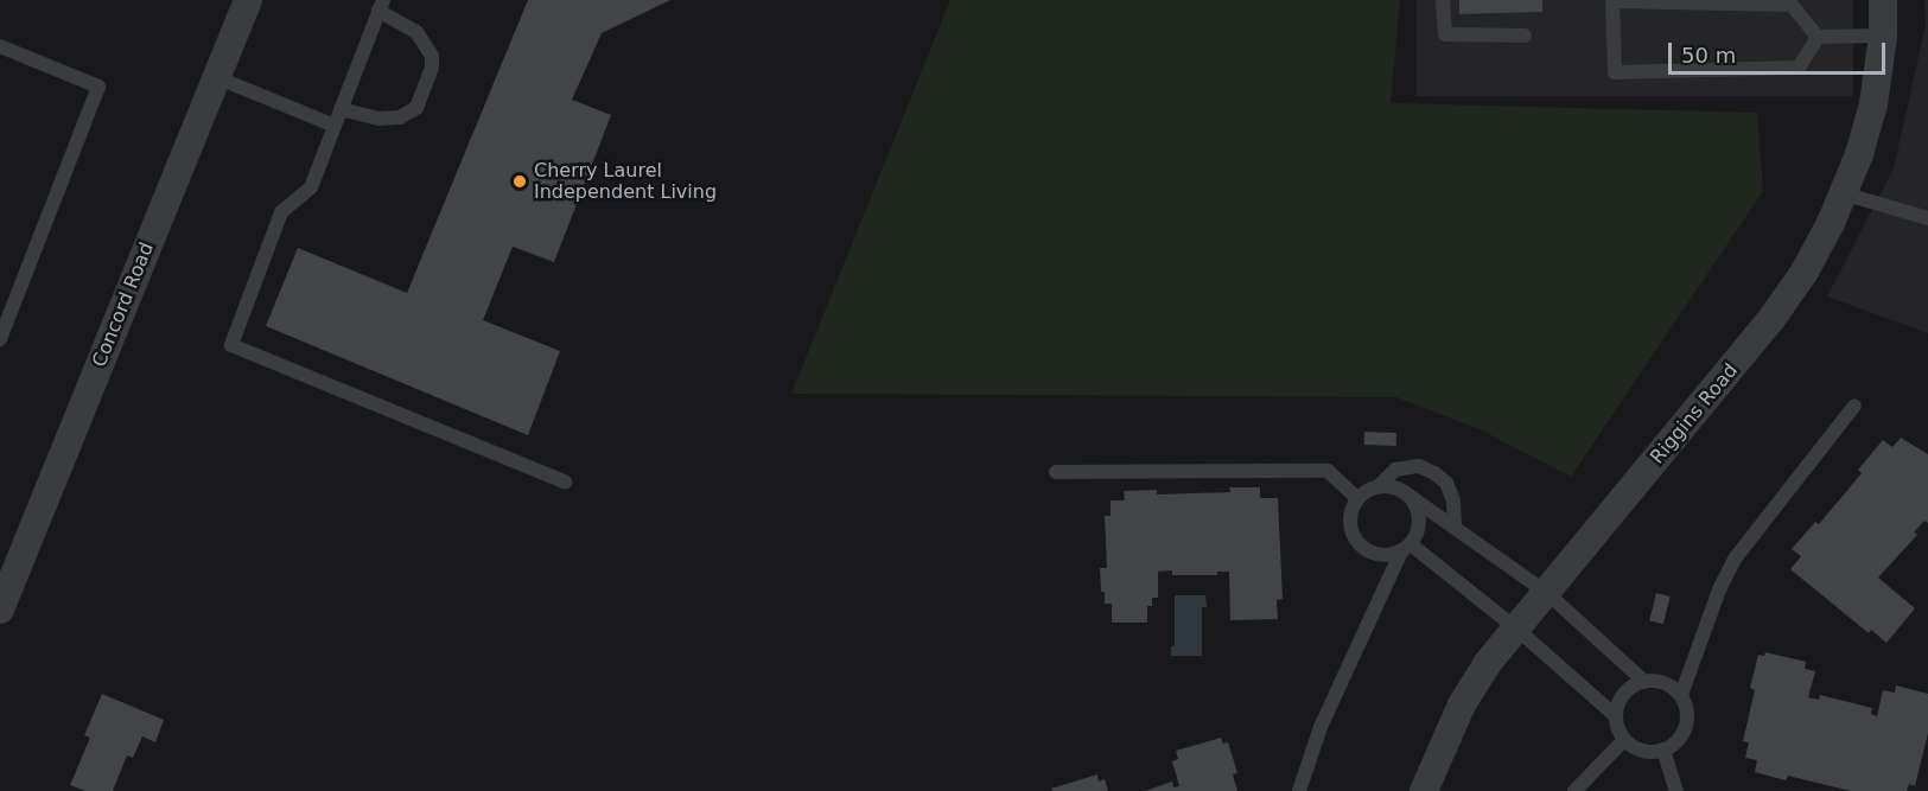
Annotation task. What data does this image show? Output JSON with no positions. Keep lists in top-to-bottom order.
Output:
{
  "streets": {
    "street": ["Concord Road", "Riggins Road"]
  },
  "places": ["Cherry Laurel Independent Living"],
  "scale_bar": "50 m"
}
